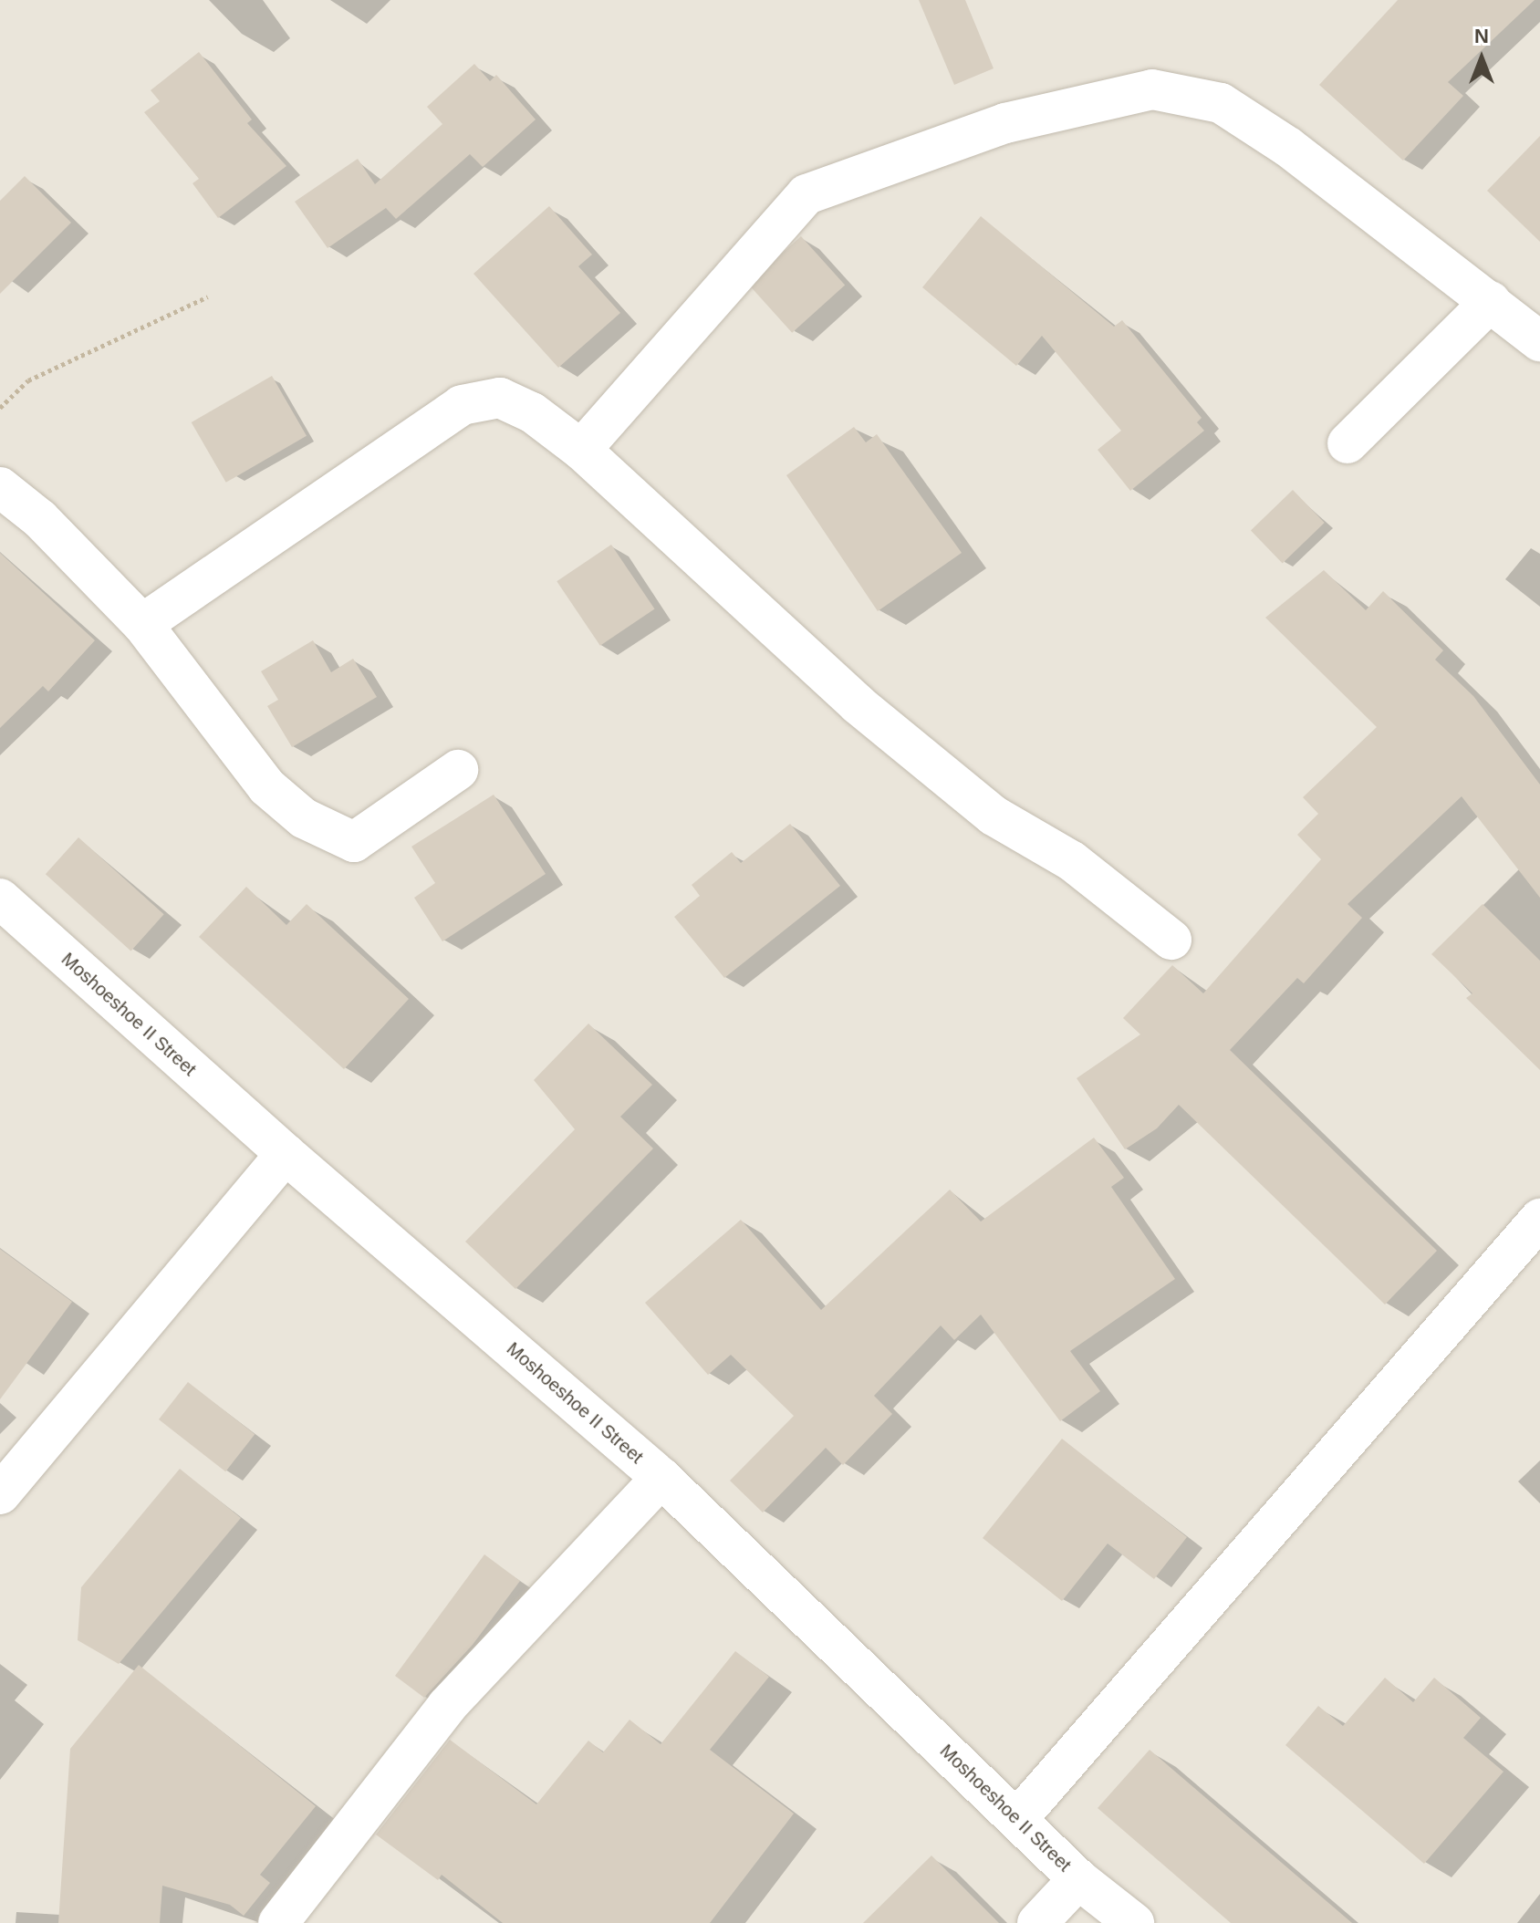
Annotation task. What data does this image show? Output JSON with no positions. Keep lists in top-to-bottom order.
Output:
{
  "streets": {
    "street": ["Moshoeshoe II Street"]
  },
  "north": "top"
}
